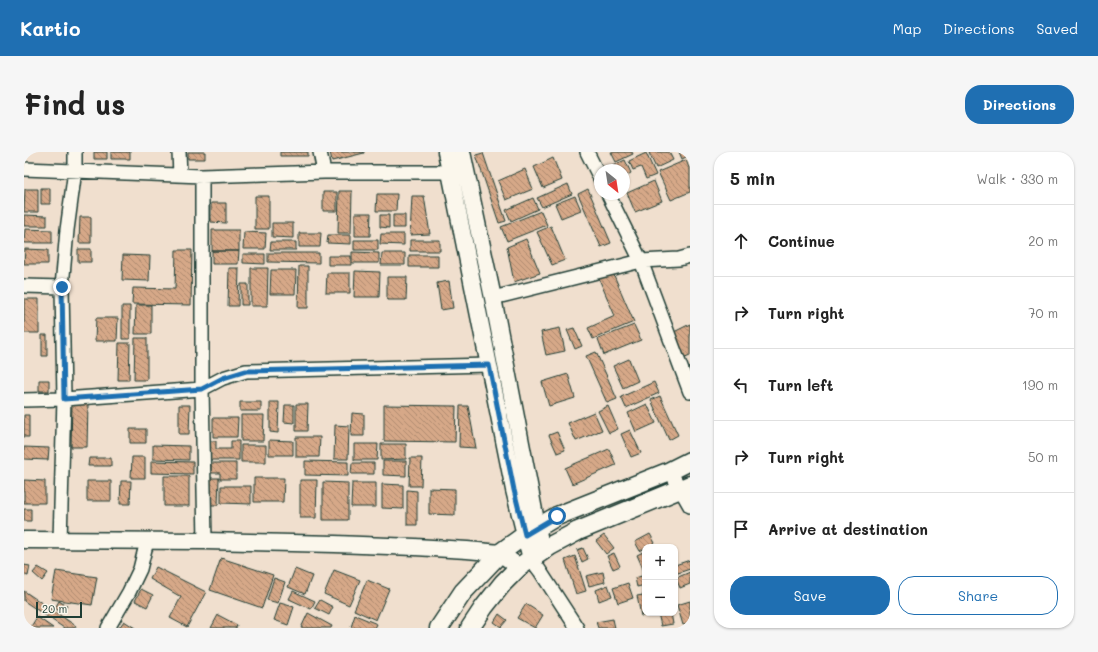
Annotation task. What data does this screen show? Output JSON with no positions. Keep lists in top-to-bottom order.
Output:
{
  "scale_bar": "20 m",
  "north": "bottom right",
  "page": {
    "header": "Kartio",
    "nav": ["Map", "Directions", "Saved"],
    "buttons": [
      "Directions",
      ["Save", "Share"]
    ],
    "title": "Find us",
    "heading": ["5 min", "Walk · 330 m"],
    "list": [
      ["Continue", "20 m"],
      ["Turn right", "70 m"],
      ["Turn left", "190 m"],
      ["Turn right", "50 m"],
      "Arrive at destination"
    ],
    "map_buttons": ["+", "−"],
    "scale": "20 m"
  }
}
